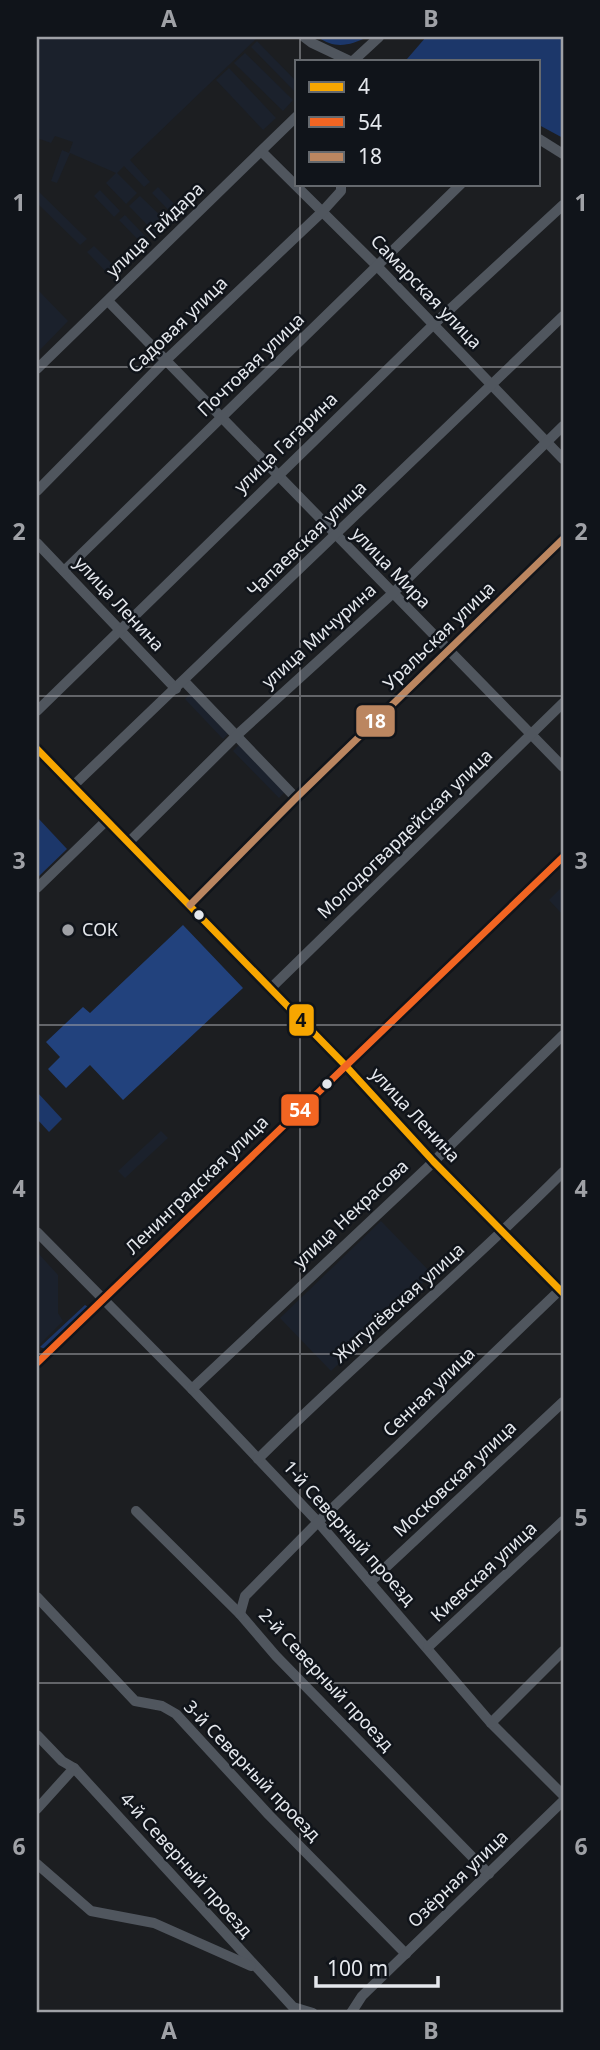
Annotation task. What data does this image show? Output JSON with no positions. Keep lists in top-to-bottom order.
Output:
{
  "streets": {
    "street": [
      "улица Гайдара",
      "Самарская улица",
      "Садовая улица",
      "Почтовая улица",
      "улица Гагарина",
      "Чапаевская улица",
      "улица Мира",
      "улица Ленина",
      "улица Мичурина",
      "Уральская улица",
      "Молодогвардейская улица",
      "Ленинградская улица",
      "улица Некрасова",
      "Жигулёвская улица",
      "Сенная улица",
      "Московская улица",
      "1-й Северный проезд",
      "Киевская улица",
      "2-й Северный проезд",
      "3-й Северный проезд",
      "4-й Северный проезд",
      "Озёрная улица"
    ]
  },
  "crossings": [
    ["улица Гайдара", "Самарская улица"],
    ["улица Гайдара", "улица Мира"],
    ["Самарская улица", "Садовая улица"],
    ["Самарская улица", "Почтовая улица"],
    ["Самарская улица", "улица Гагарина"],
    ["Самарская улица", "Чапаевская улица"],
    ["Самарская улица", "улица Мичурина"],
    ["Садовая улица", "улица Мира"],
    ["Почтовая улица", "улица Мира"],
    ["Почтовая улица", "улица Ленина"],
    ["улица Гагарина", "улица Мира"],
    ["улица Гагарина", "улица Ленина"],
    ["Чапаевская улица", "улица Мира"],
    ["Чапаевская улица", "улица Ленина"],
    ["улица Мира", "улица Мичурина"],
    ["улица Мира", "Уральская улица"],
    ["улица Мира", "Молодогвардейская улица"],
    ["улица Ленина", "улица Мичурина"],
    ["улица Ленина", "Уральская улица"],
    ["улица Ленина", "Молодогвардейская улица"],
    ["улица Ленина", "Ленинградская улица"],
    ["улица Ленина", "улица Некрасова"],
    ["улица Ленина", "Жигулёвская улица"],
    ["улица Ленина", "Сенная улица"],
    ["Ленинградская улица", "1-й Северный проезд"],
    ["улица Некрасова", "1-й Северный проезд"],
    ["Жигулёвская улица", "1-й Северный проезд"],
    ["Сенная улица", "1-й Северный проезд"],
    ["Сенная улица", "2-й Северный проезд"],
    ["Московская улица", "1-й Северный проезд"],
    ["1-й Северный проезд", "Киевская улица"],
    ["2-й Северный проезд", "Озёрная улица"],
    ["3-й Северный проезд", "Озёрная улица"]
  ],
  "places": ["СОК"],
  "lines": ["transit line 18", "transit line 4", "transit line 54"],
  "legend": ["4", "54", "18"],
  "scale_bar": "100 m",
  "grid": {
    "columns": ["A", "B"],
    "rows": [
      "1",
      "2",
      "3",
      "4",
      "5",
      "6"
    ]
  }
}
